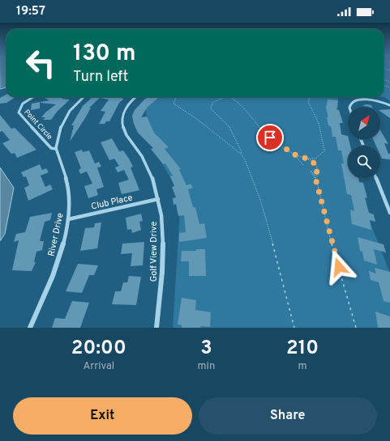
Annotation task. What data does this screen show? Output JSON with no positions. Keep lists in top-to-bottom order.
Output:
{
  "streets": {
    "street": [
      "Point Circle",
      "Club Place",
      "River Drive",
      "Golf View Drive"
    ]
  },
  "crossings": [
    ["Point Circle", "River Drive"],
    ["Club Place", "River Drive"],
    ["Club Place", "Golf View Drive"]
  ],
  "north": "top right",
  "page": {
    "status": "19:57",
    "turn": ["130 m", "Turn left"],
    "eta": [
      "20:00",
      "Arrival",
      "3",
      "min",
      "210",
      "m"
    ],
    "buttons": ["Exit", "Share"]
  }
}
